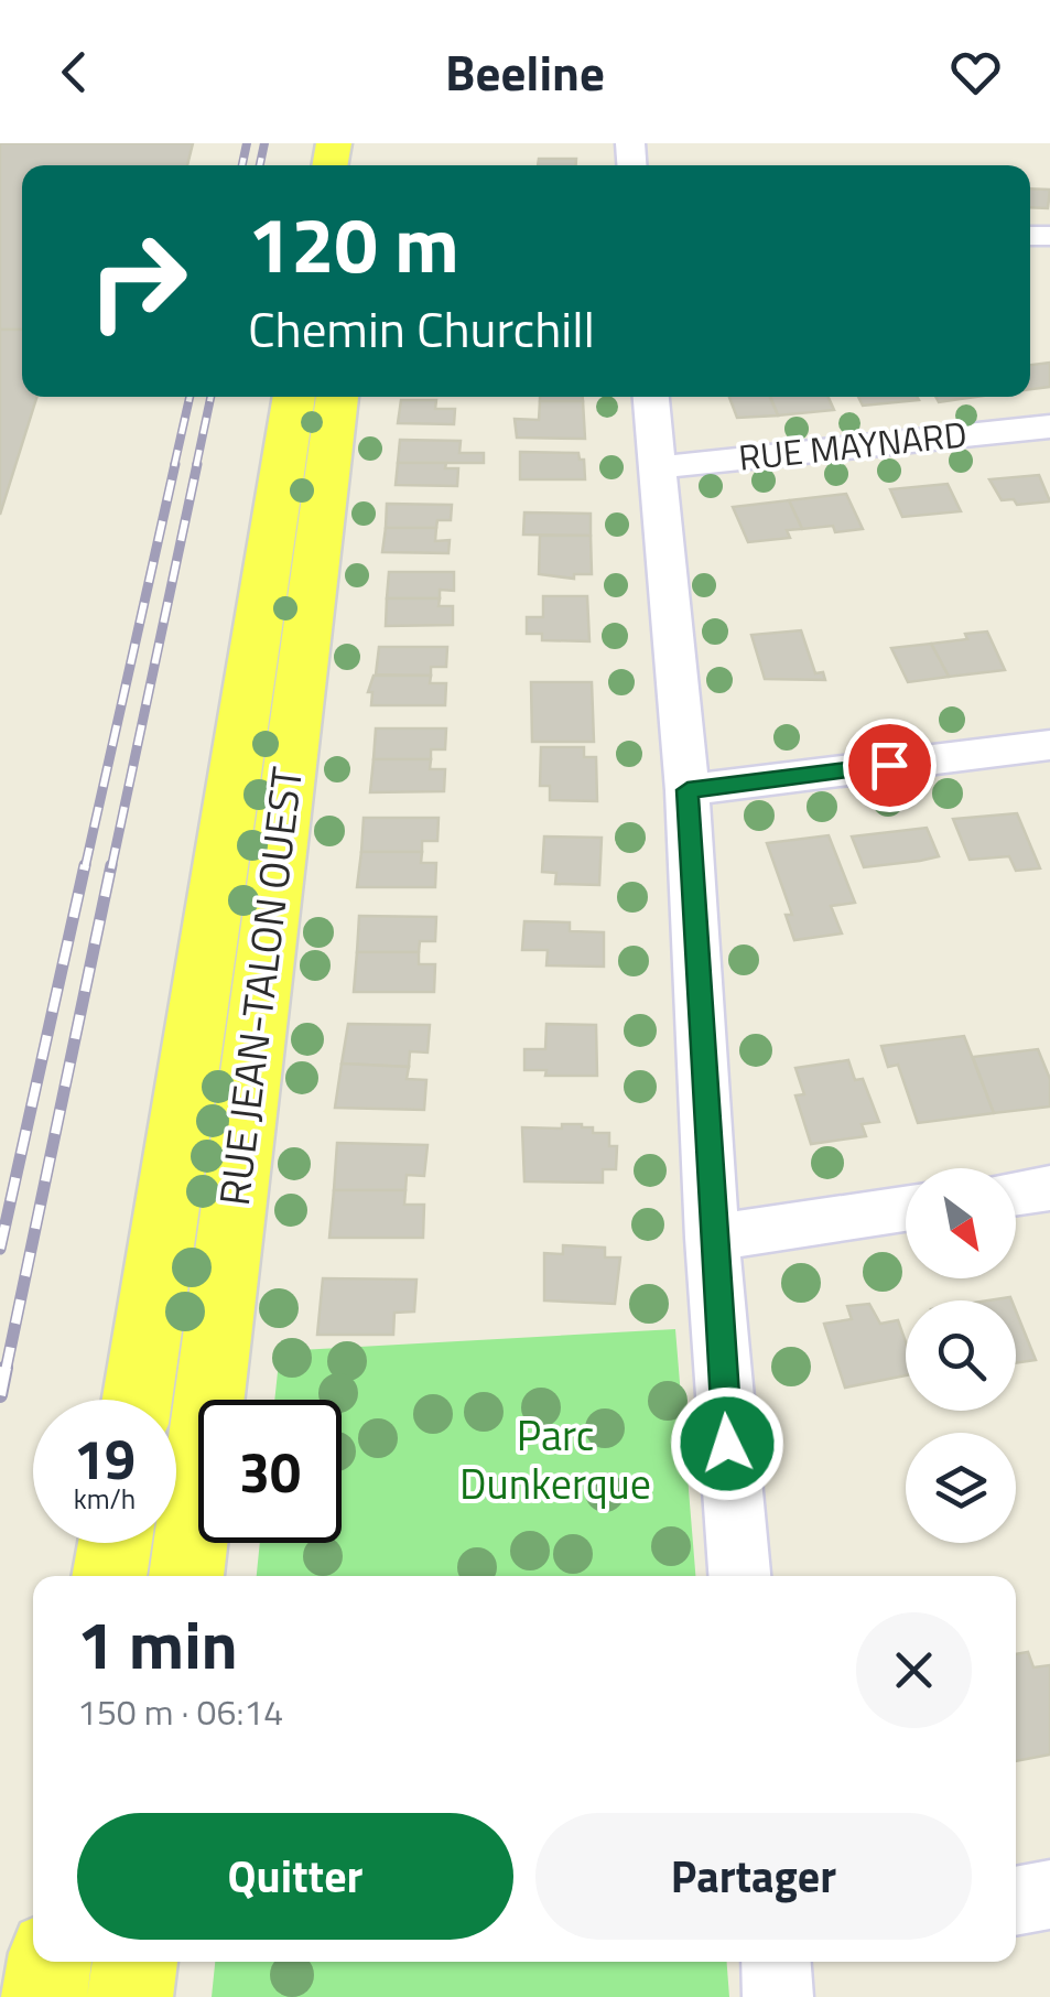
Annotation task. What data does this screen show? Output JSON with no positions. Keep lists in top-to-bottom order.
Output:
{
  "streets": {
    "main road": ["RUE JEAN-TALON OUEST"],
    "street": ["RUE MAYNARD"]
  },
  "parks": ["Parc Dunkerque"],
  "north": "bottom right",
  "page": {
    "header": "Beeline",
    "turn": ["120 m", "Chemin Churchill"],
    "speed": "19 km/h",
    "limit": "30",
    "heading": ["1 min", "150 m · 06:14"],
    "buttons": ["Quitter", "Partager"]
  }
}
